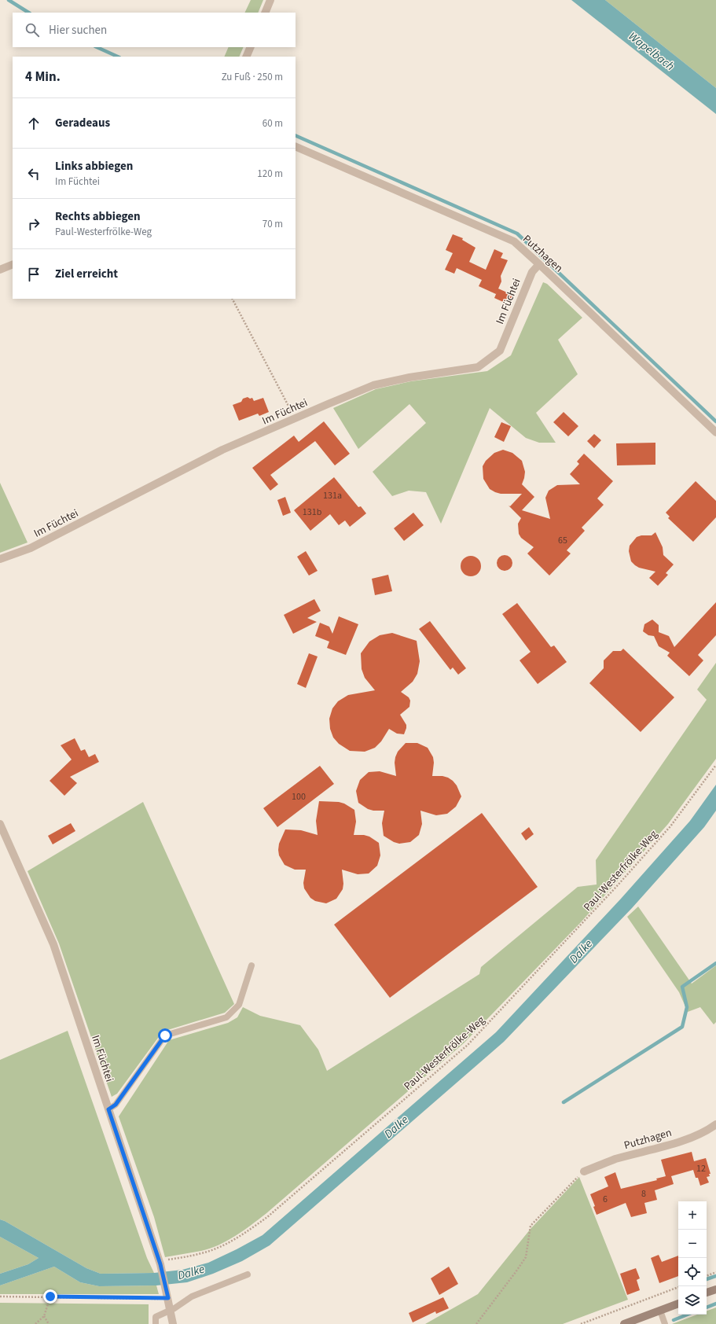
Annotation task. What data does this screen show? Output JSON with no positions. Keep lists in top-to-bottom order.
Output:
{
  "streets": {
    "street": ["Putzhagen", "Im Füchtei"],
    "path": ["Paul-Westerfrölke-Weg"]
  },
  "crossings": [
    ["Putzhagen", "Im Füchtei"],
    ["Im Füchtei", "Paul-Westerfrölke-Weg"]
  ],
  "water": ["Wapelbach", "Dalke"],
  "house_numbers": [
    "131a",
    "131b",
    "65",
    "100",
    "12",
    "8",
    "6"
  ],
  "page": {
    "search": "Hier suchen",
    "heading": ["4 Min.", "Zu Fuß · 250 m"],
    "list": [
      ["Geradeaus", "60 m"],
      ["Links abbiegen", "Im Füchtei", "120 m"],
      ["Rechts abbiegen", "Paul-Westerfrölke-Weg", "70 m"],
      "Ziel erreicht"
    ],
    "map_buttons": ["+", "−"]
  }
}
